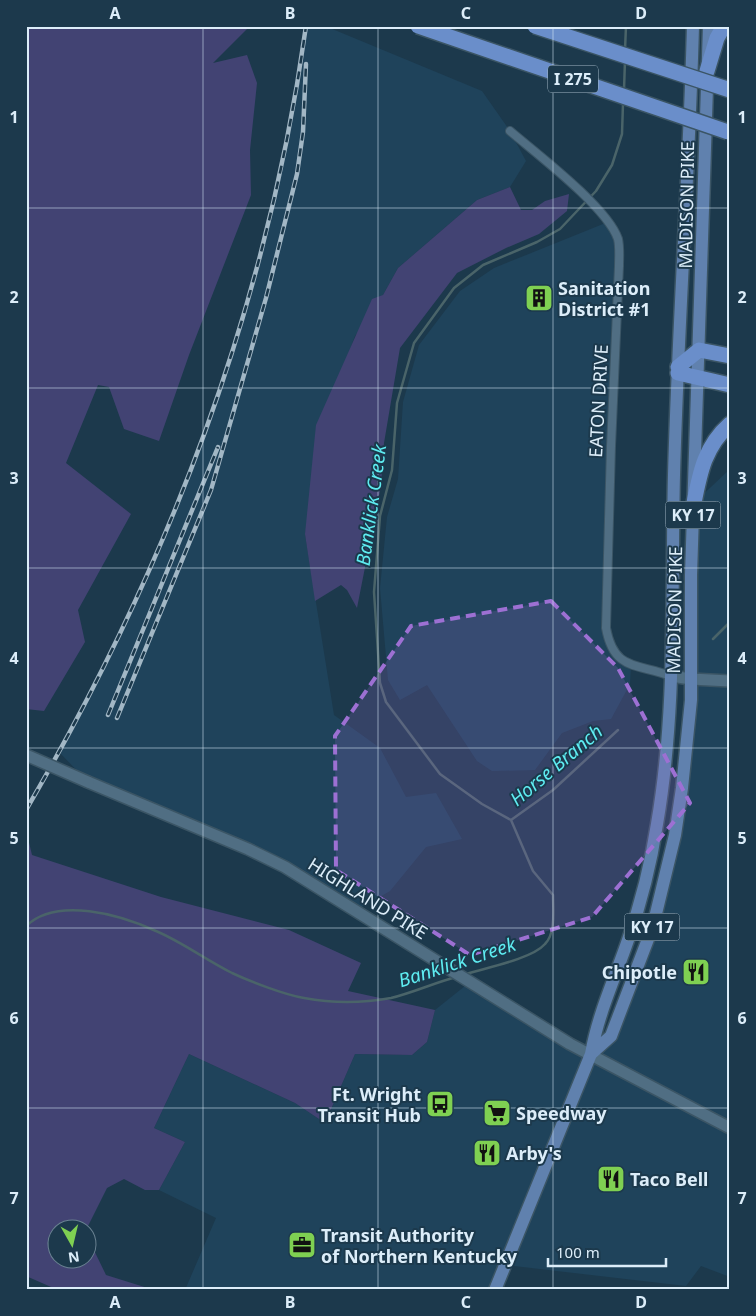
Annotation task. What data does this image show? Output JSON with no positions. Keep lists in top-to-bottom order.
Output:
{
  "streets": {
    "highway": ["I 275"],
    "main road": ["MADISON PIKE", "KY 17"],
    "street": ["EATON DRIVE", "HIGHLAND PIKE"]
  },
  "crossings": [
    ["MADISON PIKE", "EATON DRIVE"],
    ["MADISON PIKE", "HIGHLAND PIKE"]
  ],
  "water": ["Banklick Creek", "Horse Branch"],
  "places": {
    "building": ["Sanitation District #1"],
    "restaurant": ["Chipotle", "Arby's", "Taco Bell"],
    "bus stop": ["Ft. Wright Transit Hub"],
    "supermarket": ["Speedway"],
    "office": ["Transit Authority of Northern Kentucky"]
  },
  "scale_bar": "100 m",
  "north": "bottom",
  "grid": {
    "columns": [
      "A",
      "B",
      "C",
      "D"
    ],
    "rows": [
      "1",
      "2",
      "3",
      "4",
      "5",
      "6",
      "7"
    ]
  }
}
